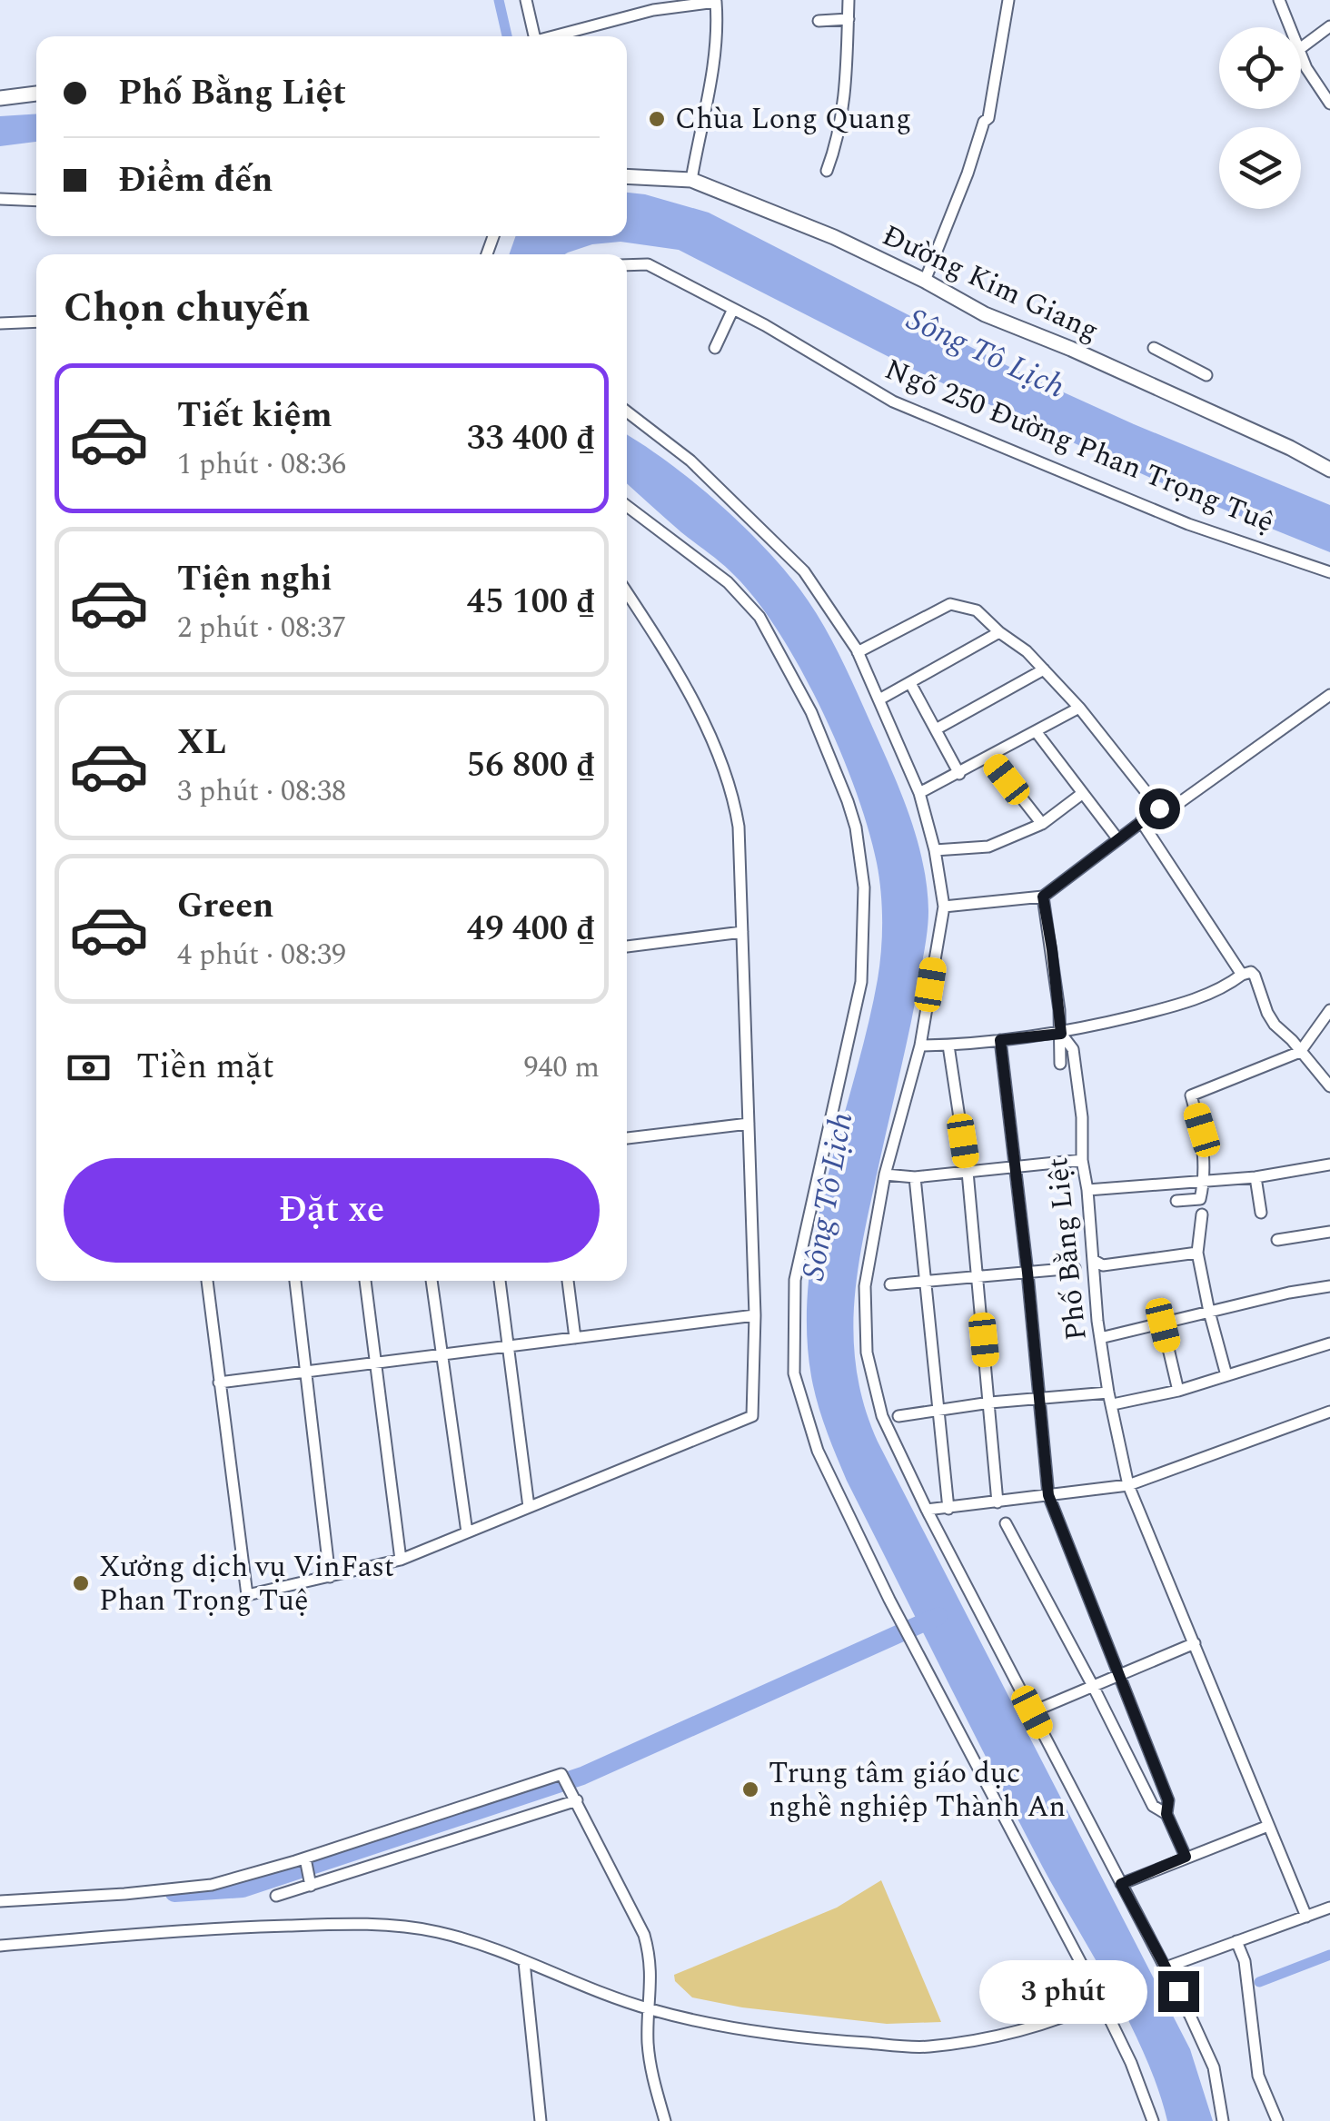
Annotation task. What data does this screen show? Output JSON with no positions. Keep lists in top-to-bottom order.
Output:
{
  "streets": {
    "main road": ["Đường Kim Giang"],
    "street": ["Ngõ 250 Đường Phan Trọng Tuệ", "Phố Bằng Liệt"]
  },
  "water": ["Sông Tô Lịch"],
  "places": ["Chùa Long Quang", "Xưởng dịch vụ VinFast Phan Trọng Tuệ", "Trung tâm giáo dục nghề nghiệp Thành An"],
  "page": {
    "banner": ["Phố Bằng Liệt", "Điểm đến"],
    "heading": "Chọn chuyến",
    "list": [
      {
        "name": "Tiết kiệm",
        "note": "1 phút · 08:36",
        "value": "33 400 ₫"
      },
      {
        "name": "Tiện nghi",
        "note": "2 phút · 08:37",
        "value": "45 100 ₫"
      },
      {
        "name": "XL",
        "note": "3 phút · 08:38",
        "value": "56 800 ₫"
      },
      {
        "name": "Green",
        "note": "4 phút · 08:39",
        "value": "49 400 ₫"
      }
    ],
    "pay": ["Tiền mặt", "940 m"],
    "buttons": "Đặt xe",
    "bubble": "3 phút"
  }
}
